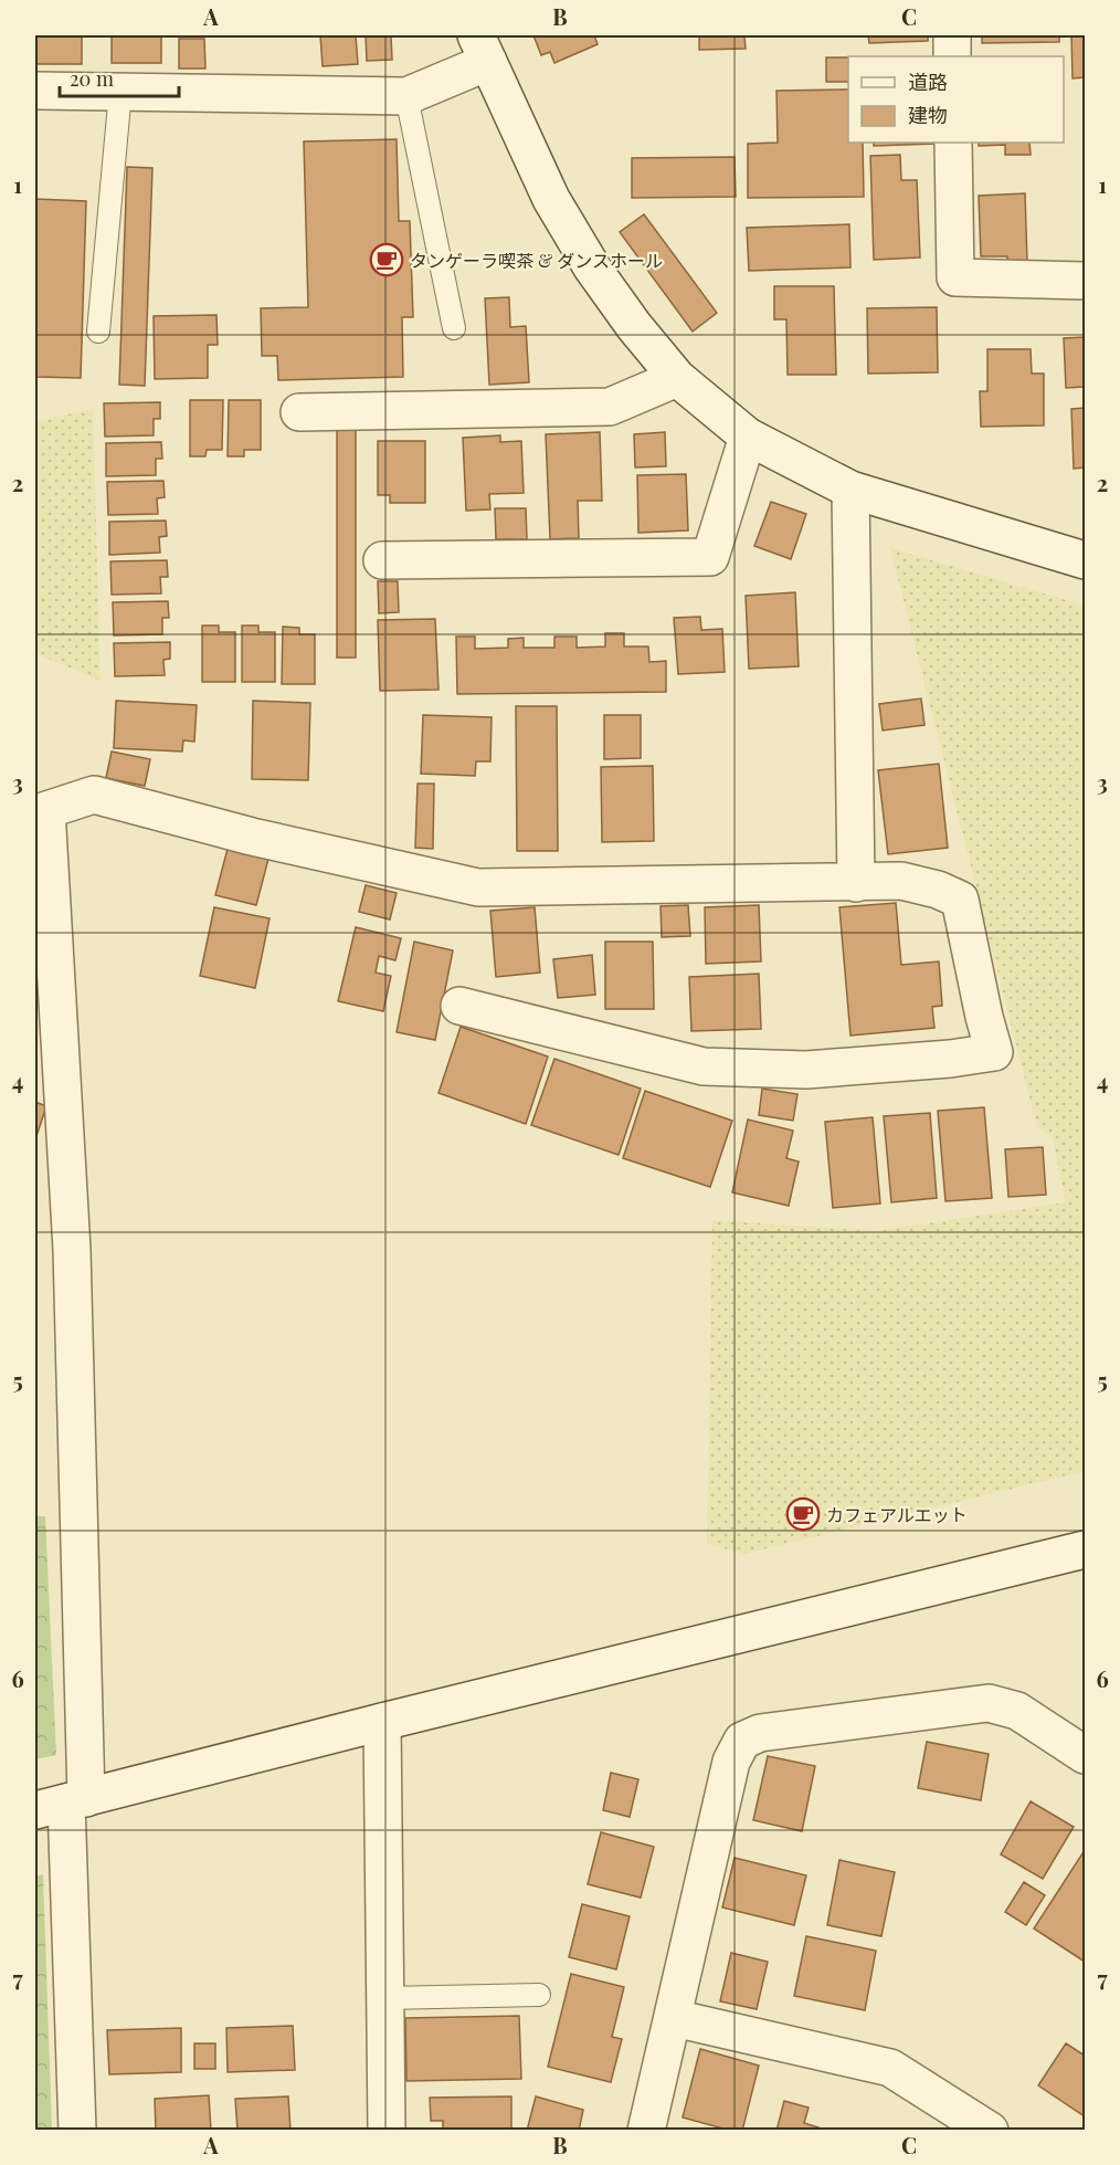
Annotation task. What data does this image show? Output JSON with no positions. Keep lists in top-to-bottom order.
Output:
{
  "places": {
    "cafe": ["タンゲーラ喫茶 & ダンスホール", "カフェアルエット"]
  },
  "legend": ["道路", "建物"],
  "scale_bar": "20 m",
  "grid": {
    "columns": ["A", "B", "C"],
    "rows": [
      "1",
      "2",
      "3",
      "4",
      "5",
      "6",
      "7"
    ]
  }
}
